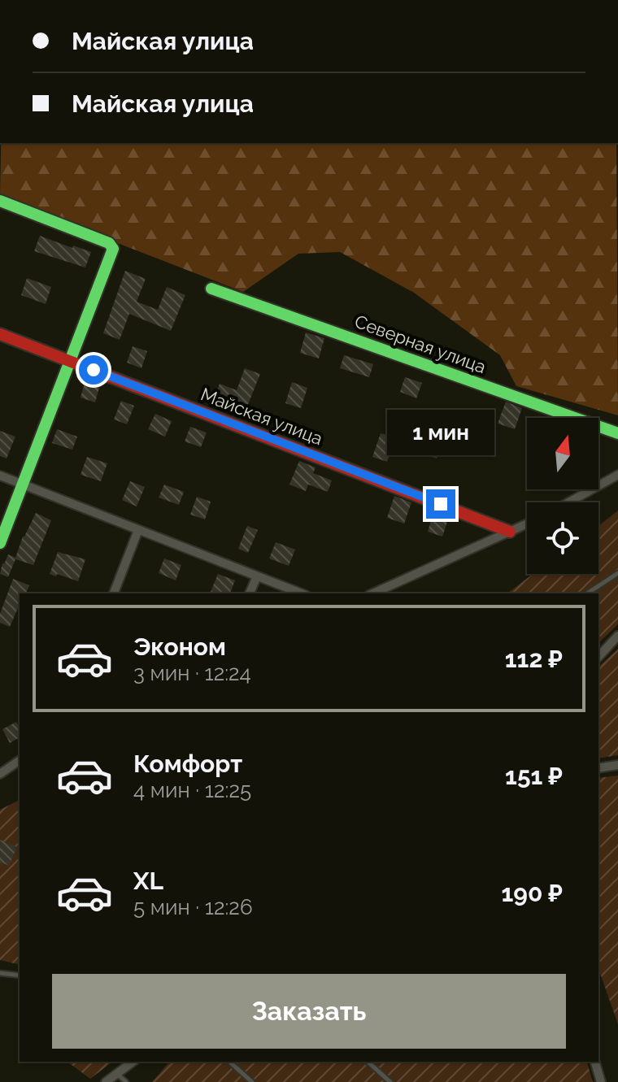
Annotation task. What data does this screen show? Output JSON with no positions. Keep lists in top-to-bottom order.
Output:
{
  "streets": {
    "street": ["Северная улица", "Майская улица"]
  },
  "north": "top",
  "page": {
    "banner": ["Майская улица", "Майская улица"],
    "bubble": "1 мин",
    "list": [
      {
        "name": "Эконом",
        "note": "3 мин · 12:24",
        "value": "112 ₽"
      },
      {
        "name": "Комфорт",
        "note": "4 мин · 12:25",
        "value": "151 ₽"
      },
      {
        "name": "XL",
        "note": "5 мин · 12:26",
        "value": "190 ₽"
      }
    ],
    "buttons": "Заказать"
  }
}
